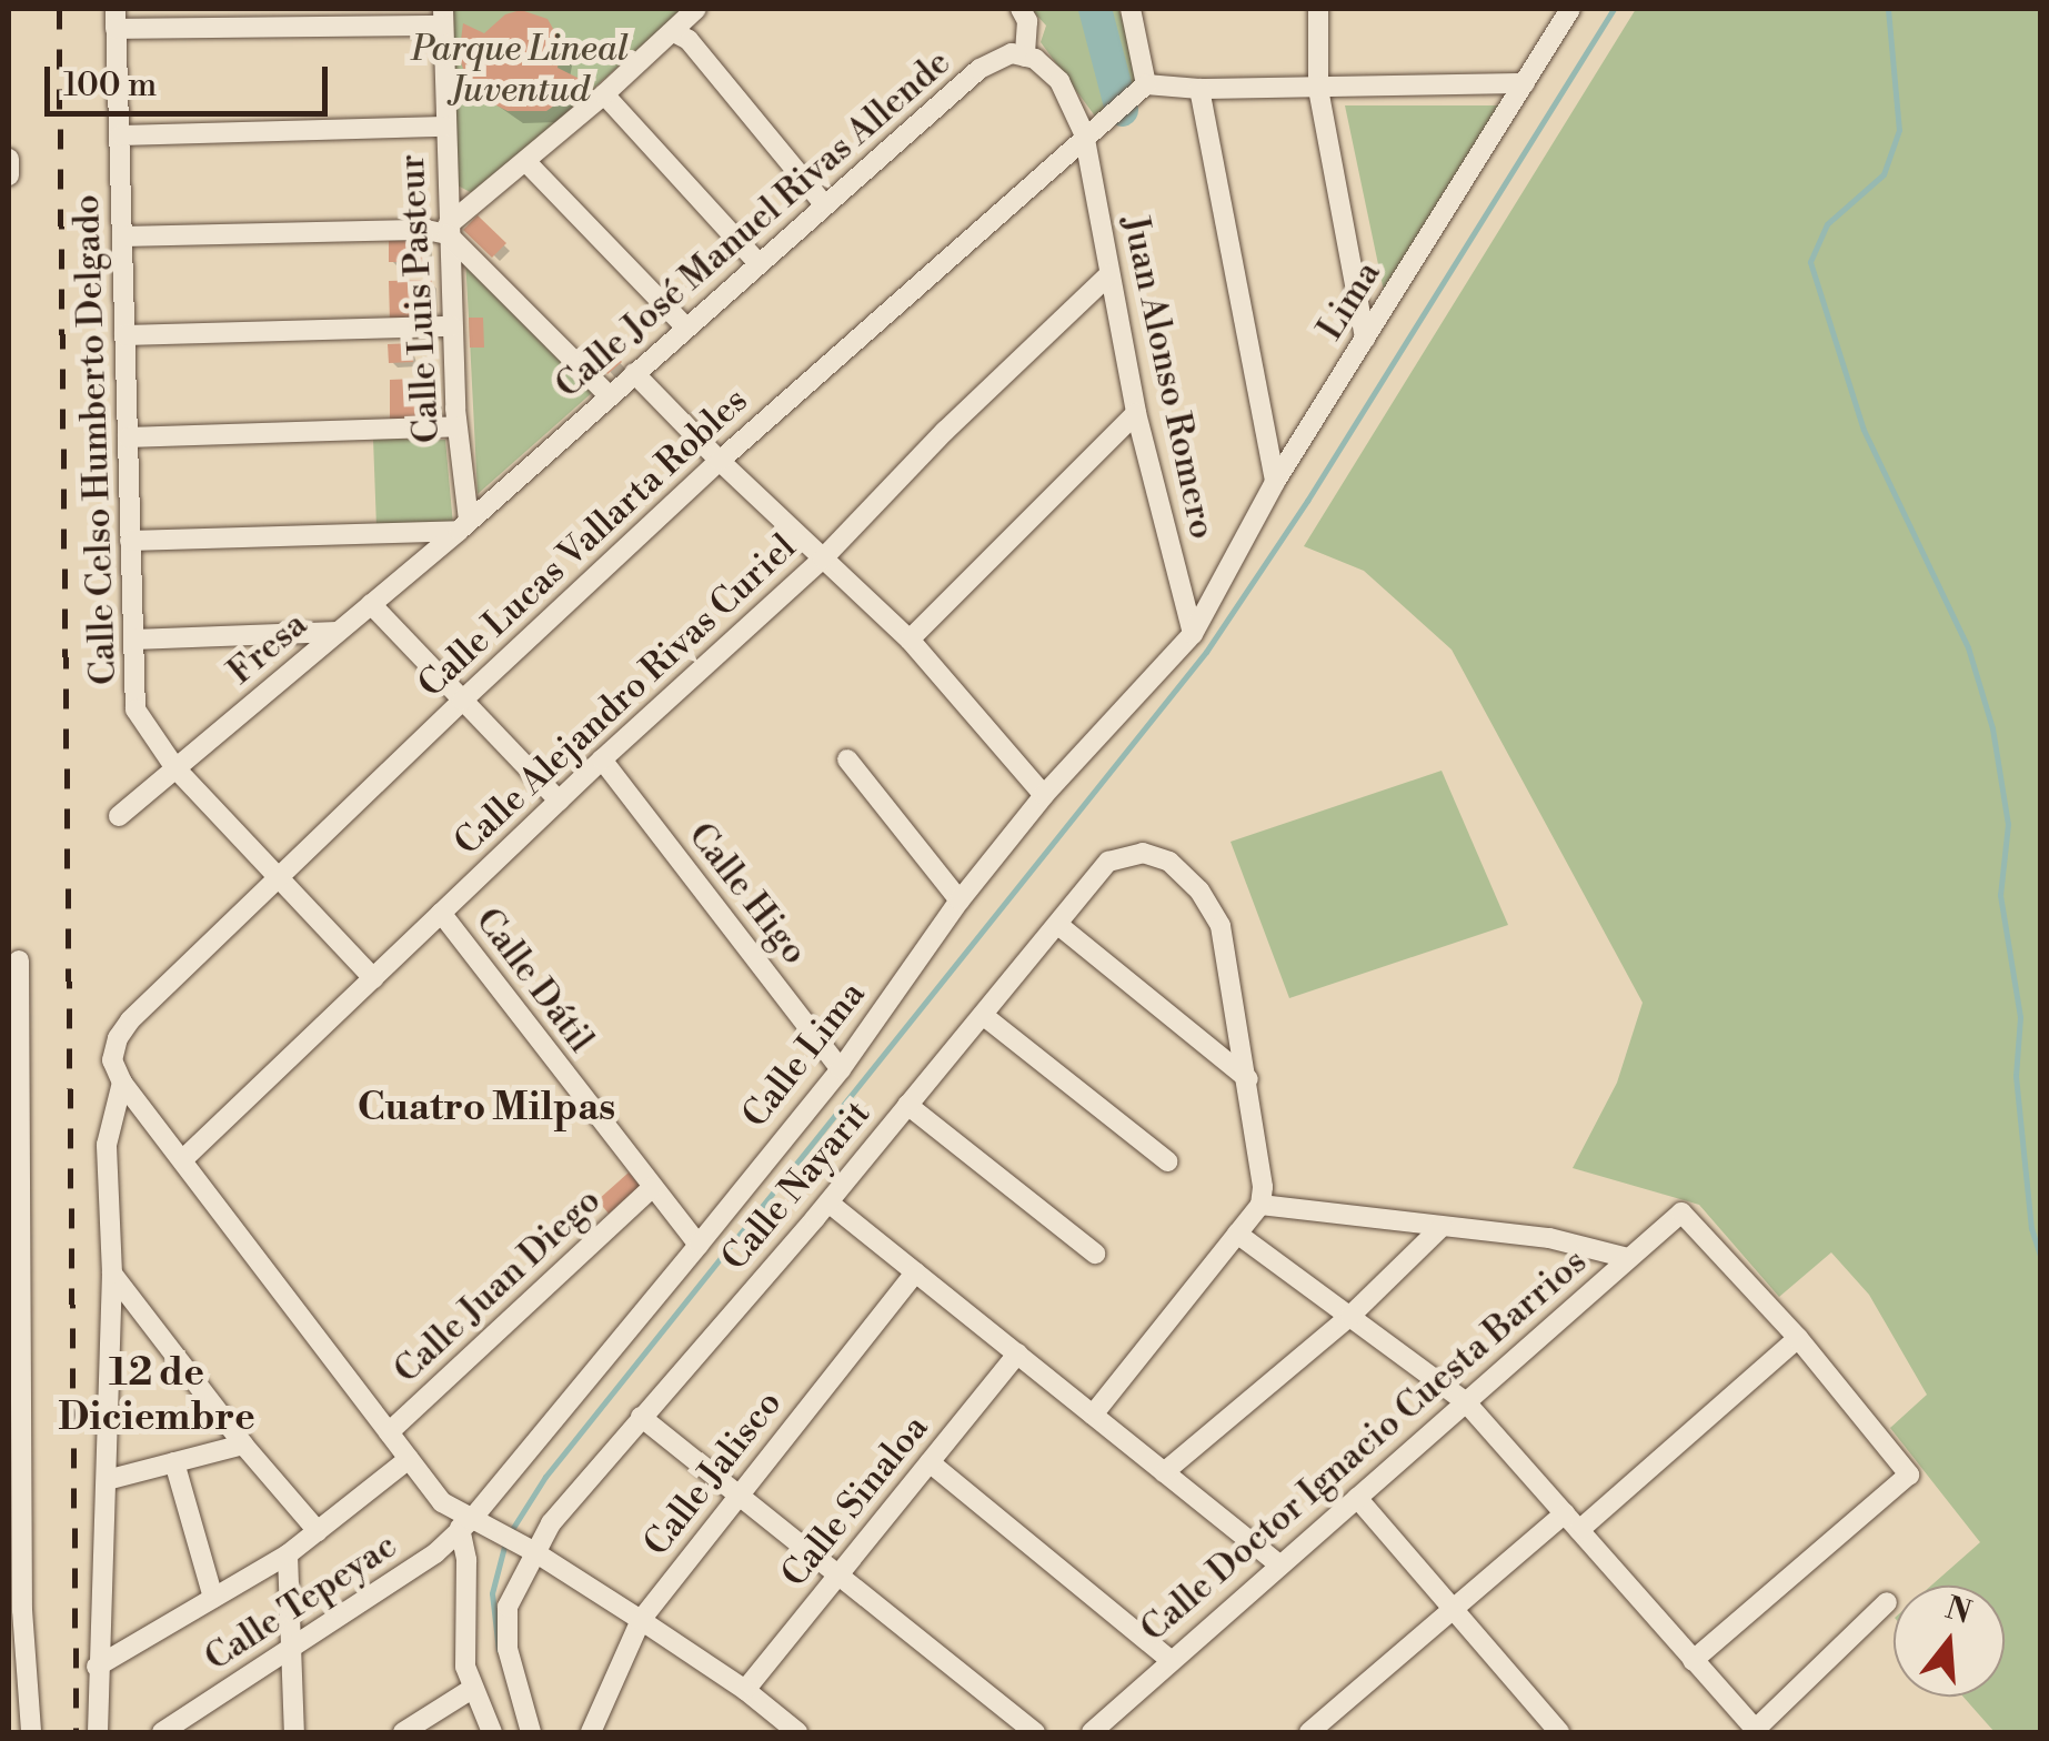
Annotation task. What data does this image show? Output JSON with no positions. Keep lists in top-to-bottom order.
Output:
{
  "streets": {
    "street": [
      "Calle José Manuel Rivas Allende",
      "Calle Luis Pasteur",
      "Lima",
      "Juan Alonso Romero",
      "Calle Celso Humberto Delgado",
      "Calle Lucas Vallarta Robles",
      "Fresa",
      "Calle Alejandro Rivas Curiel",
      "Calle Higo",
      "Calle Dátil",
      "Calle Lima",
      "Calle Nayarit",
      "Calle Juan Diego",
      "Calle Doctor Ignacio Cuesta Barrios",
      "Calle Jalisco",
      "Calle Sinaloa",
      "Calle Tepeyac"
    ]
  },
  "crossings": [
    ["Calle José Manuel Rivas Allende", "Calle Luis Pasteur"],
    ["Calle José Manuel Rivas Allende", "Fresa"],
    ["Calle Luis Pasteur", "Fresa"],
    ["Lima", "Juan Alonso Romero"],
    ["Lima", "Calle Lima"],
    ["Juan Alonso Romero", "Calle Lucas Vallarta Robles"],
    ["Juan Alonso Romero", "Calle Alejandro Rivas Curiel"],
    ["Juan Alonso Romero", "Calle Lima"],
    ["Calle Celso Humberto Delgado", "Calle Lucas Vallarta Robles"],
    ["Calle Celso Humberto Delgado", "Fresa"],
    ["Calle Celso Humberto Delgado", "Calle Alejandro Rivas Curiel"],
    ["Calle Alejandro Rivas Curiel", "Calle Higo"],
    ["Calle Alejandro Rivas Curiel", "Calle Dátil"],
    ["Calle Higo", "Calle Lima"],
    ["Calle Dátil", "Calle Lima"],
    ["Calle Dátil", "Calle Juan Diego"],
    ["Calle Lima", "Calle Tepeyac"]
  ],
  "districts": ["Cuatro Milpas", "12 de Diciembre"],
  "parks": ["Parque Lineal Juventud"],
  "scale_bar": "100 m",
  "north": "top"
}
